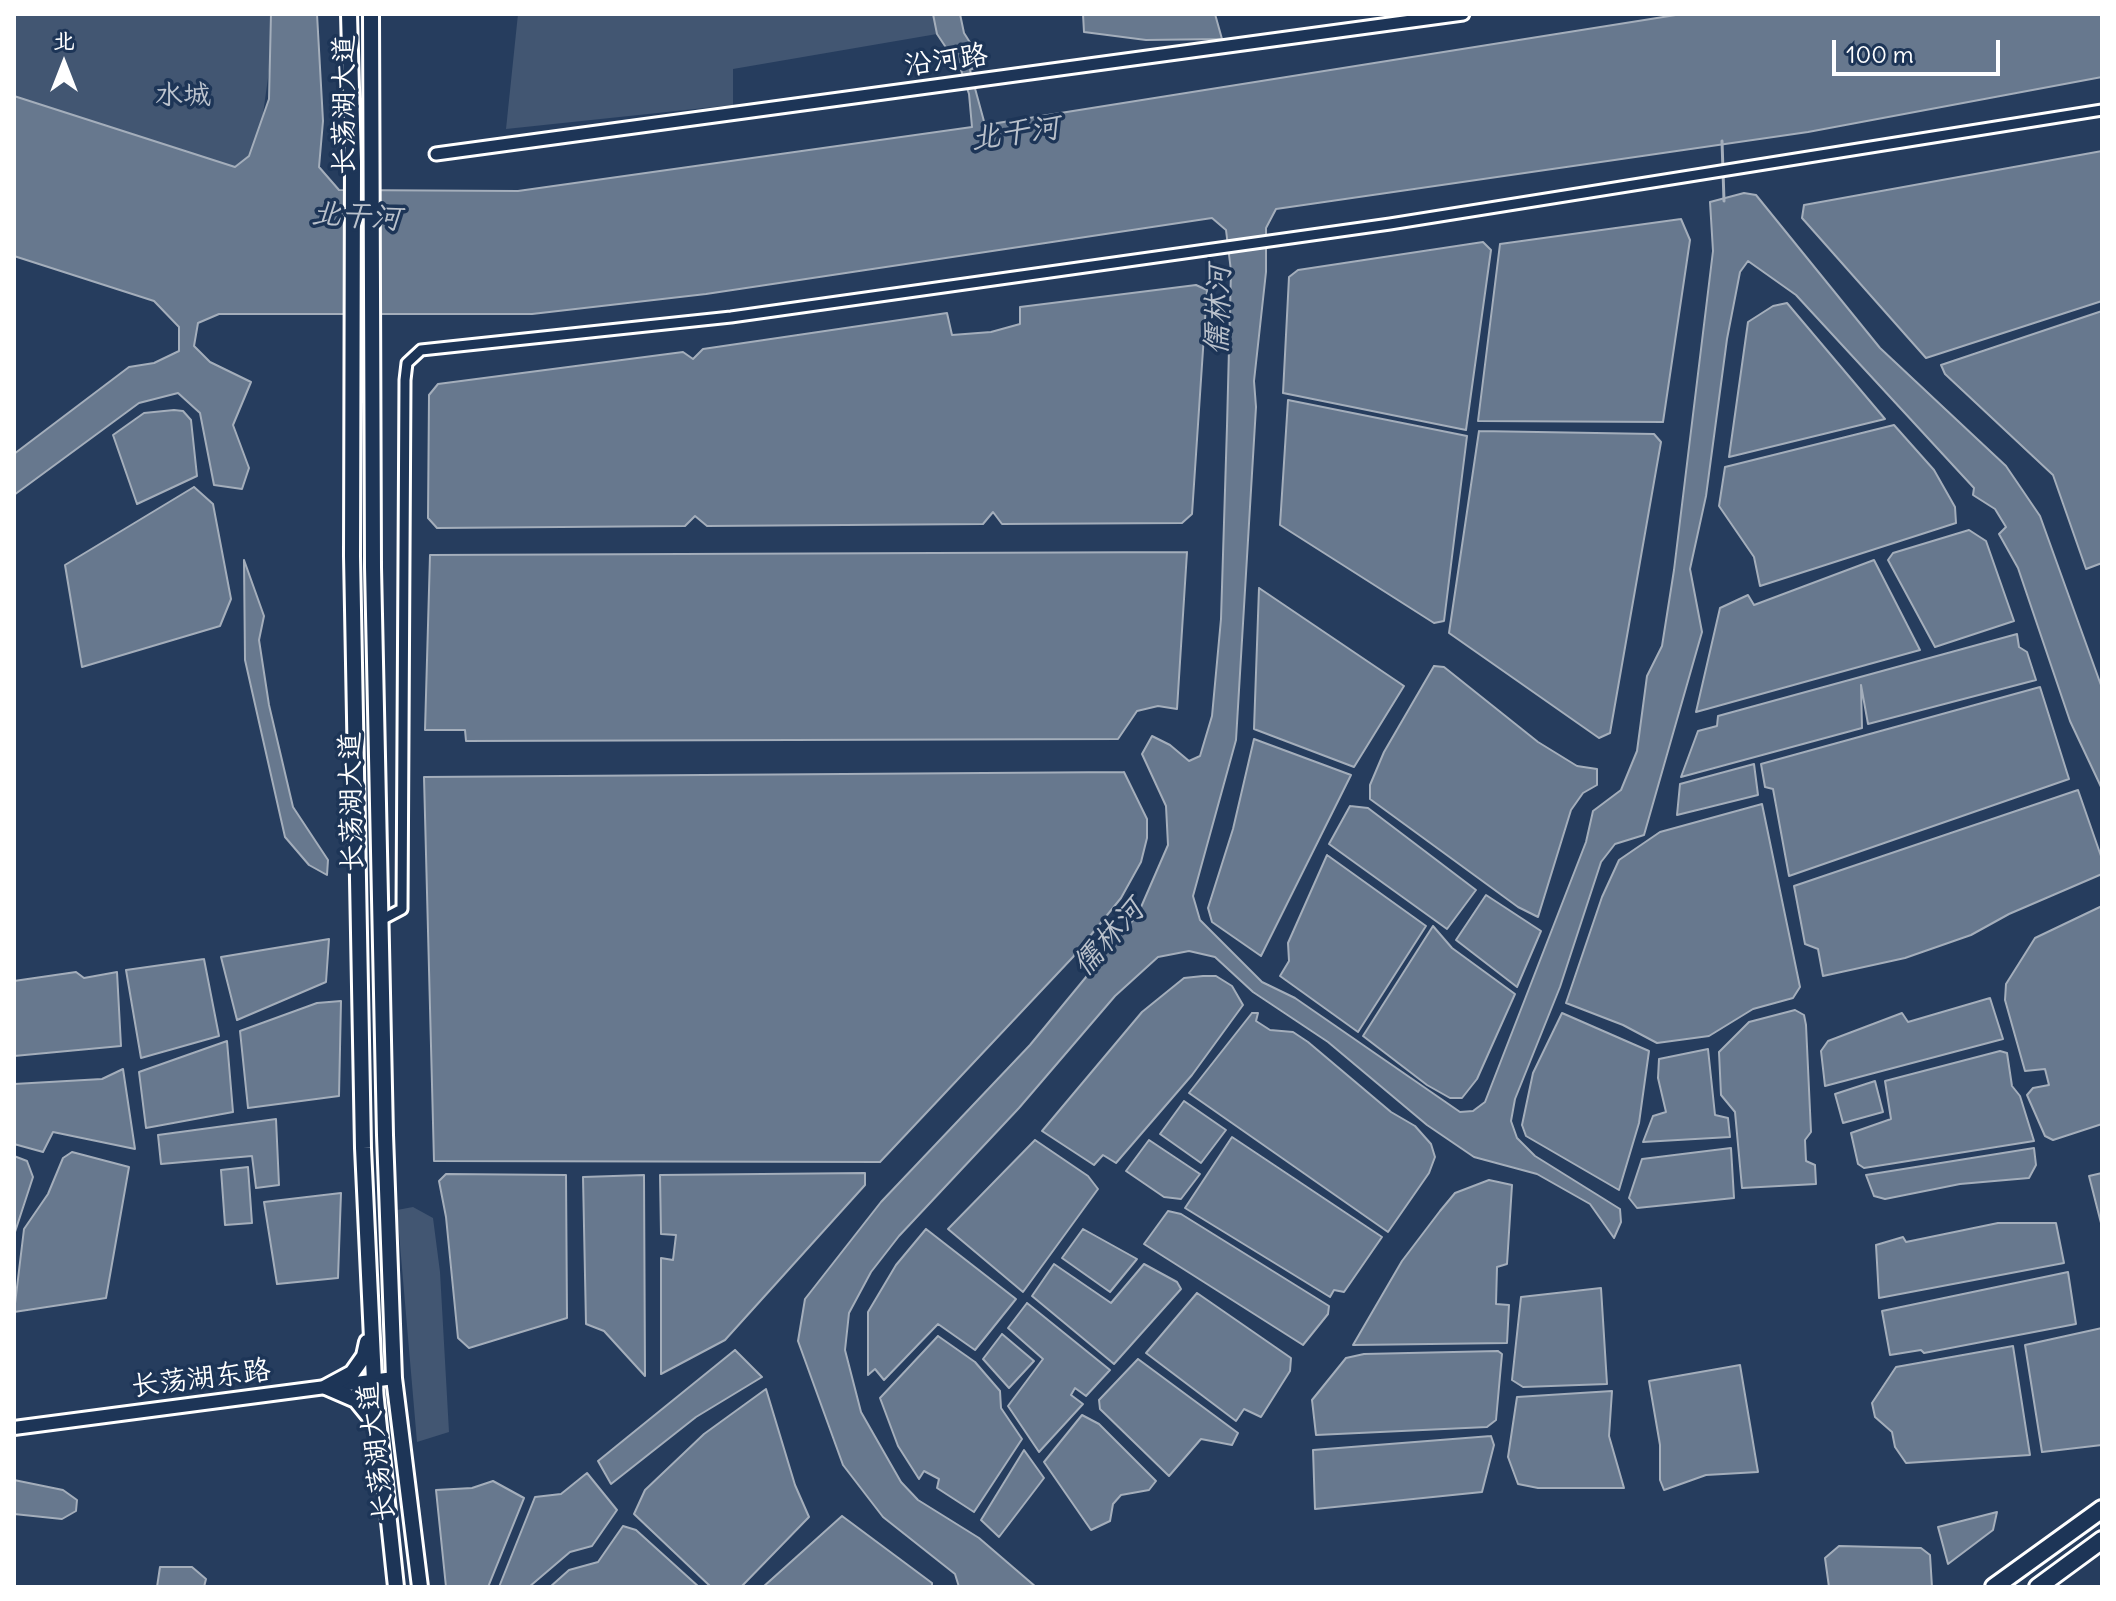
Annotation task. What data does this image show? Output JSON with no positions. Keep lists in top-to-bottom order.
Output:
{
  "streets": {
    "main road": ["长荡湖大道", "长荡湖东路"],
    "street": ["沿河路"]
  },
  "crossings": [
    ["长荡湖大道", "长荡湖东路"]
  ],
  "water": ["北干河", "儒林河"],
  "parks": ["水城"],
  "scale_bar": "100 m",
  "north": "top"
}
